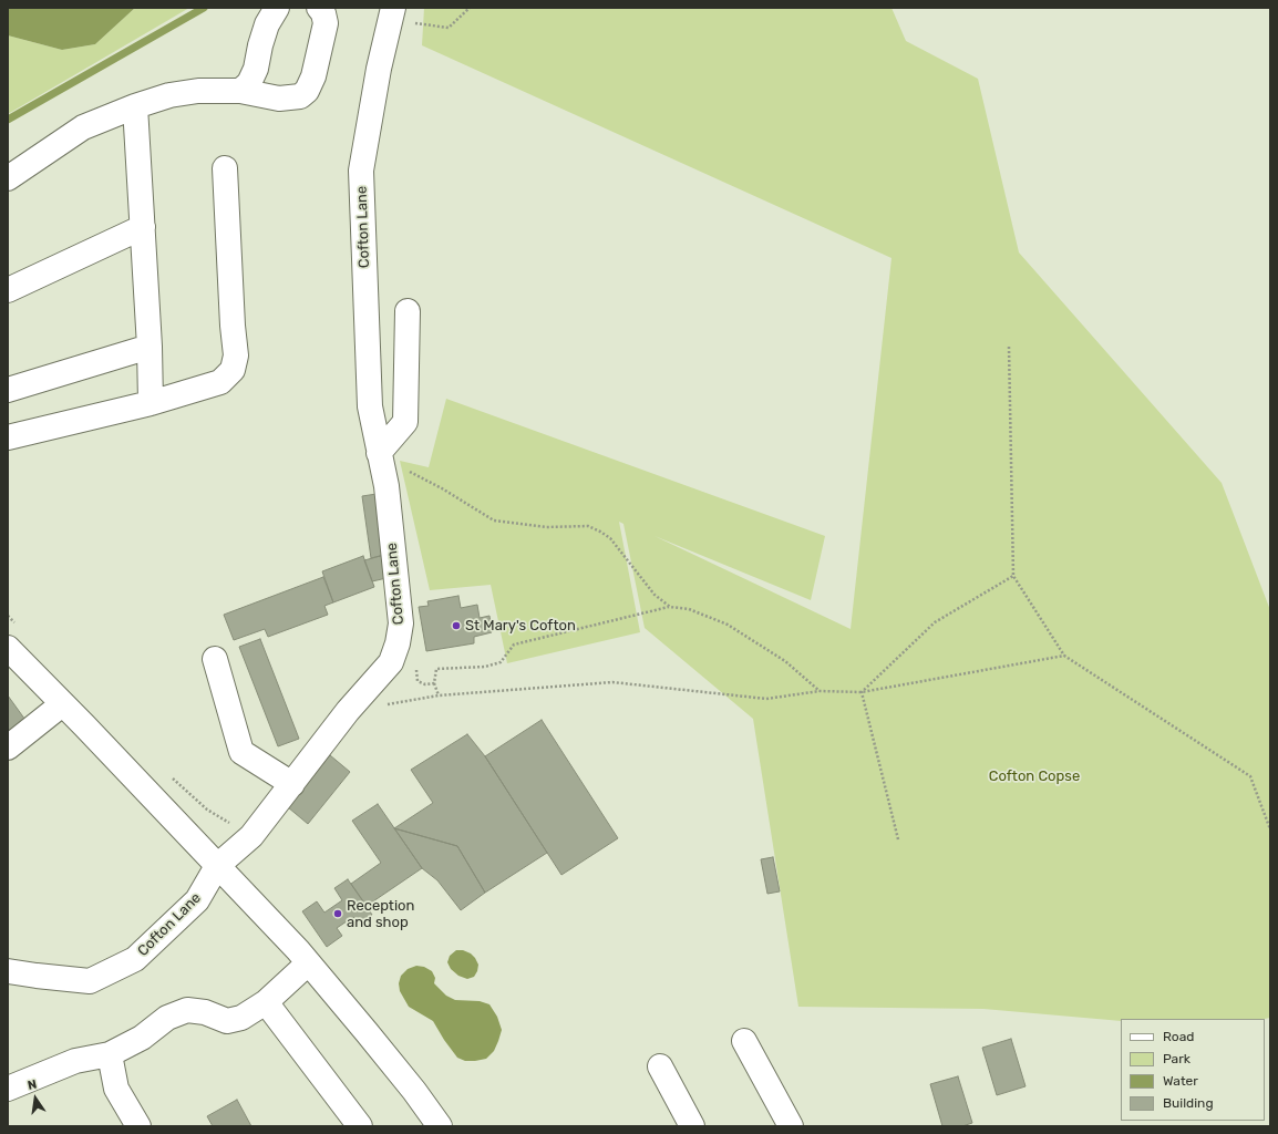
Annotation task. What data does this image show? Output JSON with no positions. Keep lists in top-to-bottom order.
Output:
{
  "streets": {
    "street": ["Cofton Lane"]
  },
  "parks": ["Cofton Copse"],
  "places": ["St Mary's Cofton", "Reception and shop"],
  "legend": [
    "Road",
    "Park",
    "Water",
    "Building"
  ],
  "north": "top"
}
